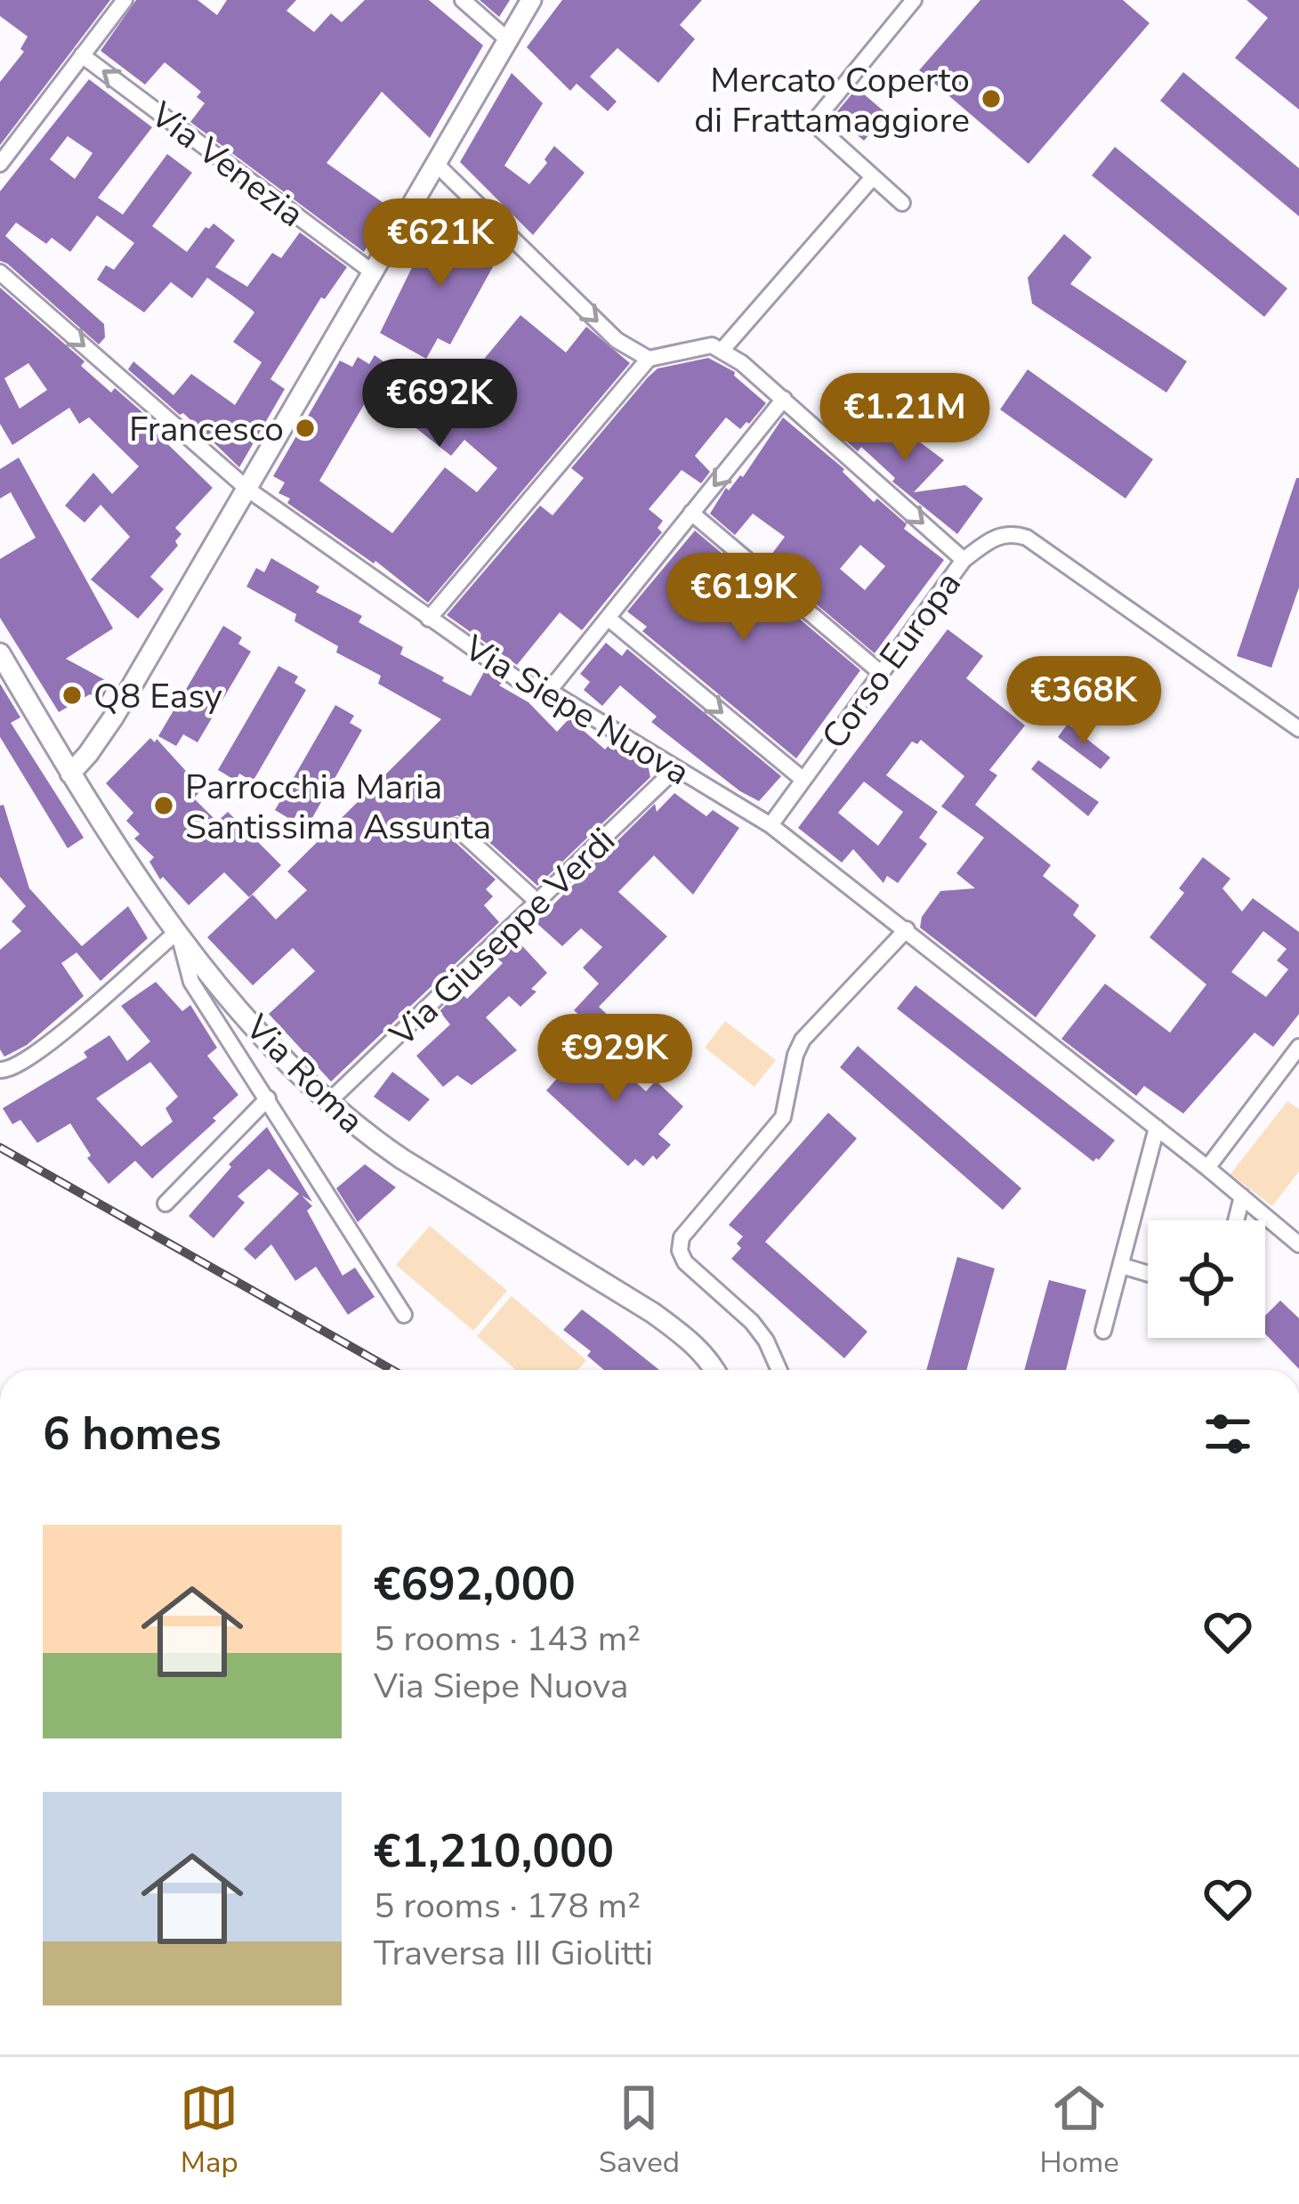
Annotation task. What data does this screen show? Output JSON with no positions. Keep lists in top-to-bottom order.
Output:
{
  "streets": {
    "street": [
      "Via Venezia",
      "Corso Europa",
      "Via Siepe Nuova",
      "Via Giuseppe Verdi",
      "Via Roma"
    ]
  },
  "crossings": [
    ["Corso Europa", "Via Siepe Nuova"],
    ["Via Siepe Nuova", "Via Giuseppe Verdi"],
    ["Via Giuseppe Verdi", "Via Roma"]
  ],
  "one_way": ["Via Venezia"],
  "places": [
    "Mercato Coperto di Frattamaggiore",
    "Francesco",
    "Q8 Easy",
    "Parrocchia Maria Santissima Assunta"
  ],
  "page": {
    "price": [
      "€621K",
      "€692K",
      "€1.21M",
      "€619K",
      "€368K",
      "€929K"
    ],
    "heading": "6 homes",
    "list": [
      {
        "name": "€692,000",
        "note": "5 rooms · 143 m² · Via Siepe Nuova"
      },
      {
        "name": "€1,210,000",
        "note": "5 rooms · 178 m² · Traversa III Giolitti"
      }
    ],
    "tabs": ["Map", "Saved", "Home"]
  }
}
